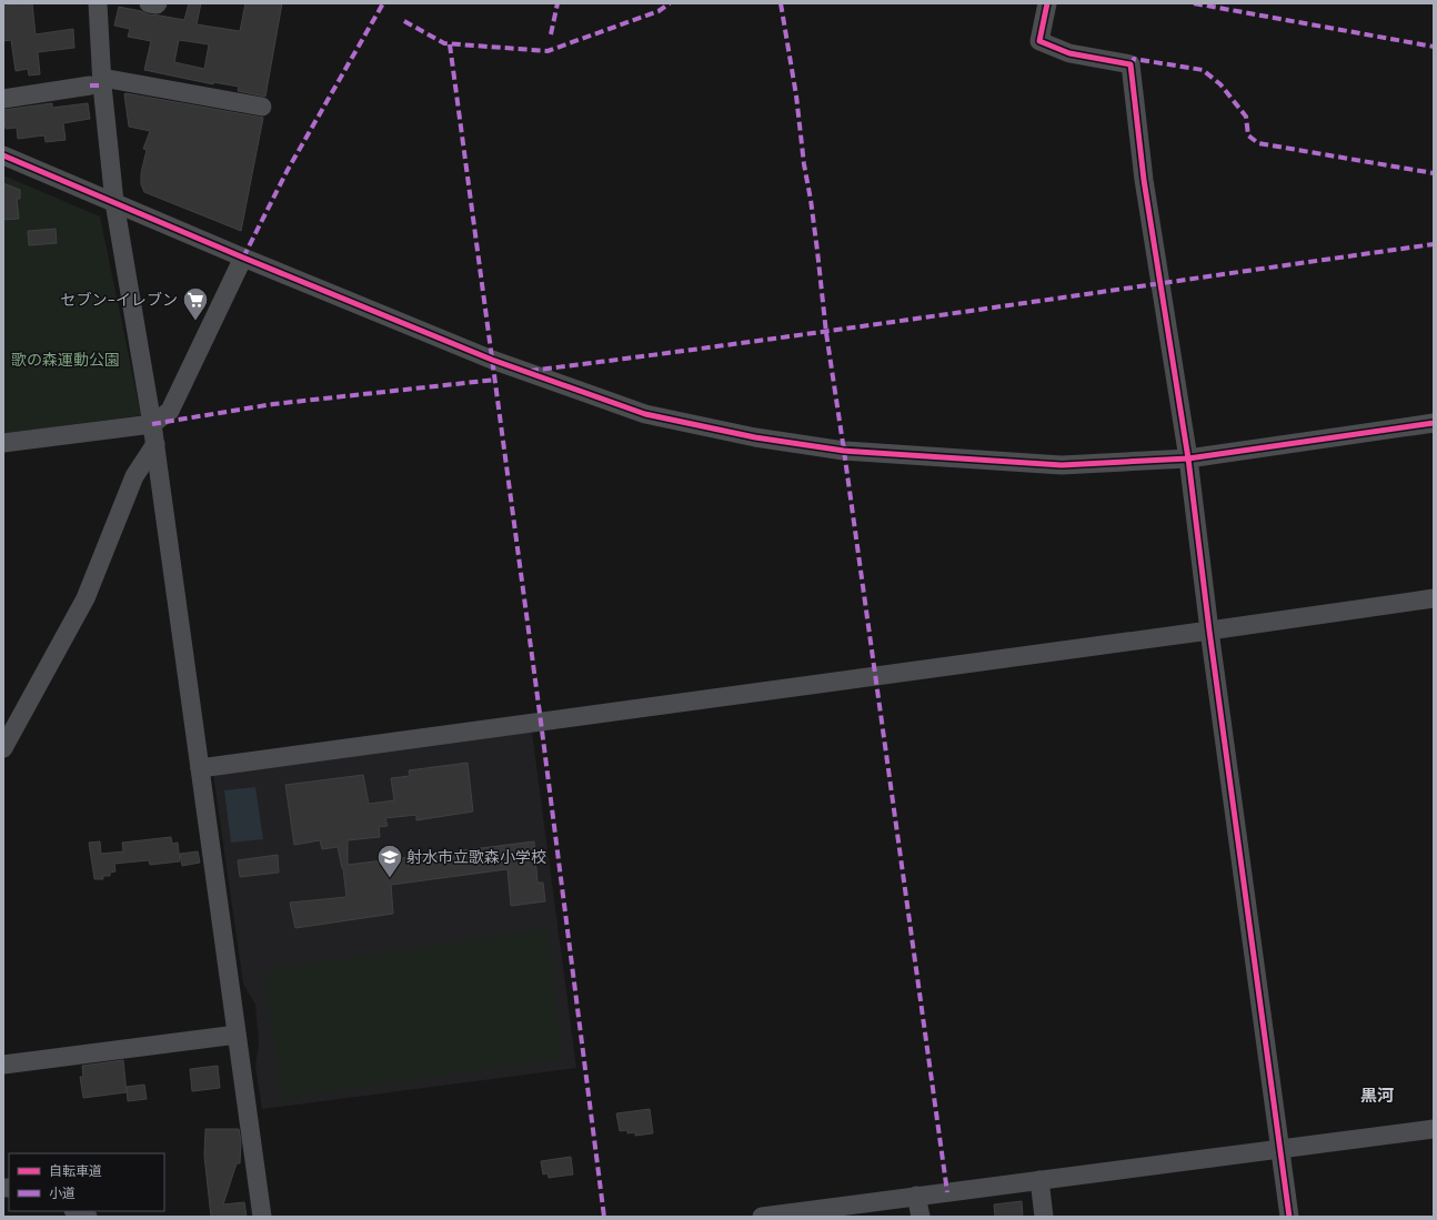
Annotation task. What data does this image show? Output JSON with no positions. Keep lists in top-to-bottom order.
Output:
{
  "districts": ["黒河"],
  "parks": ["歌の森運動公園"],
  "places": {
    "supermarket": ["セブン-イレブン"],
    "school or university": ["射水市立歌森小学校"]
  },
  "legend": ["自転車道", "小道"]
}
